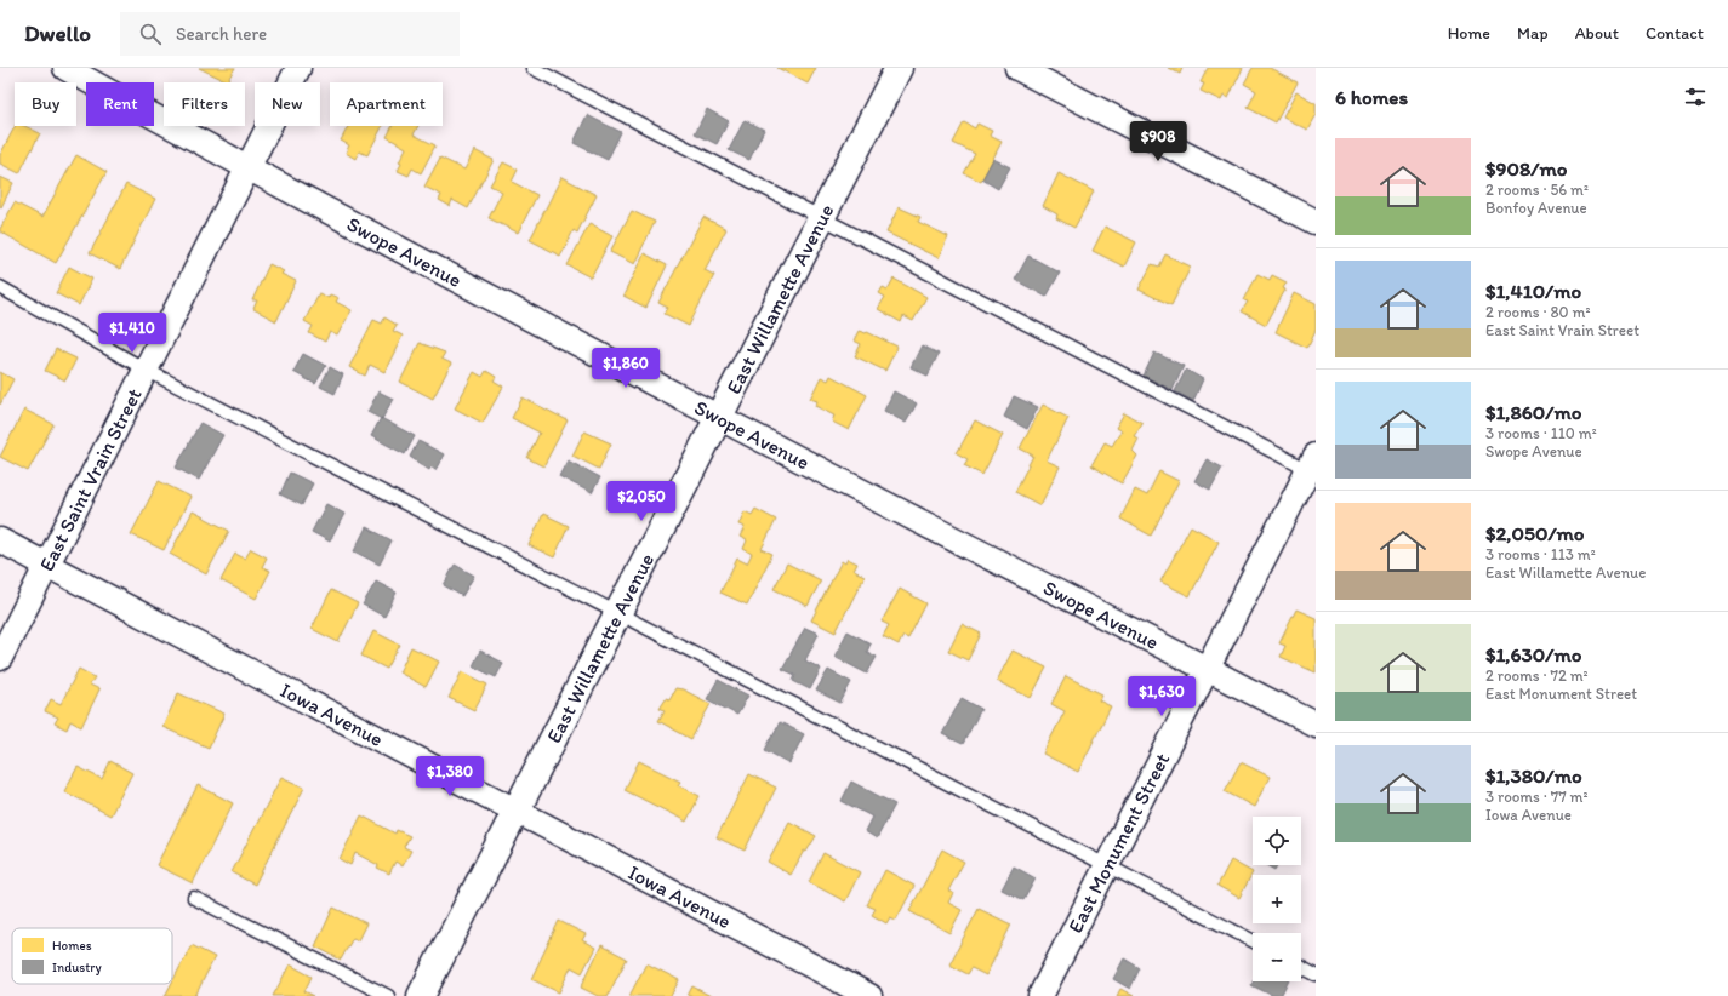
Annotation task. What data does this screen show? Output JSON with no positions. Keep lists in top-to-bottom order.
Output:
{
  "streets": {
    "street": [
      "Swope Avenue",
      "East Willamette Avenue",
      "East Saint Vrain Street",
      "Iowa Avenue",
      "East Monument Street"
    ]
  },
  "crossings": [
    ["Swope Avenue", "East Willamette Avenue"],
    ["Swope Avenue", "East Saint Vrain Street"],
    ["Swope Avenue", "East Monument Street"],
    ["East Willamette Avenue", "Iowa Avenue"],
    ["East Saint Vrain Street", "Iowa Avenue"]
  ],
  "legend": ["Homes", "Industry"],
  "page": {
    "header": "Dwello",
    "search": "Search here",
    "nav": [
      "Home",
      "Map",
      "About",
      "Contact"
    ],
    "heading": "6 homes",
    "chip": [
      "Buy",
      "Rent",
      "Filters",
      "New",
      "Apartment"
    ],
    "price": [
      "$908",
      "$1,410",
      "$1,860",
      "$2,050",
      "$1,630",
      "$1,380"
    ],
    "list": [
      {
        "name": "$908/mo",
        "note": "2 rooms · 56 m² · Bonfoy Avenue"
      },
      {
        "name": "$1,410/mo",
        "note": "2 rooms · 80 m² · East Saint Vrain Street"
      },
      {
        "name": "$1,860/mo",
        "note": "3 rooms · 110 m² · Swope Avenue"
      },
      {
        "name": "$2,050/mo",
        "note": "3 rooms · 113 m² · East Willamette Avenue"
      },
      {
        "name": "$1,630/mo",
        "note": "2 rooms · 72 m² · East Monument Street"
      },
      {
        "name": "$1,380/mo",
        "note": "3 rooms · 77 m² · Iowa Avenue"
      }
    ],
    "map_buttons": ["+", "−"]
  }
}
